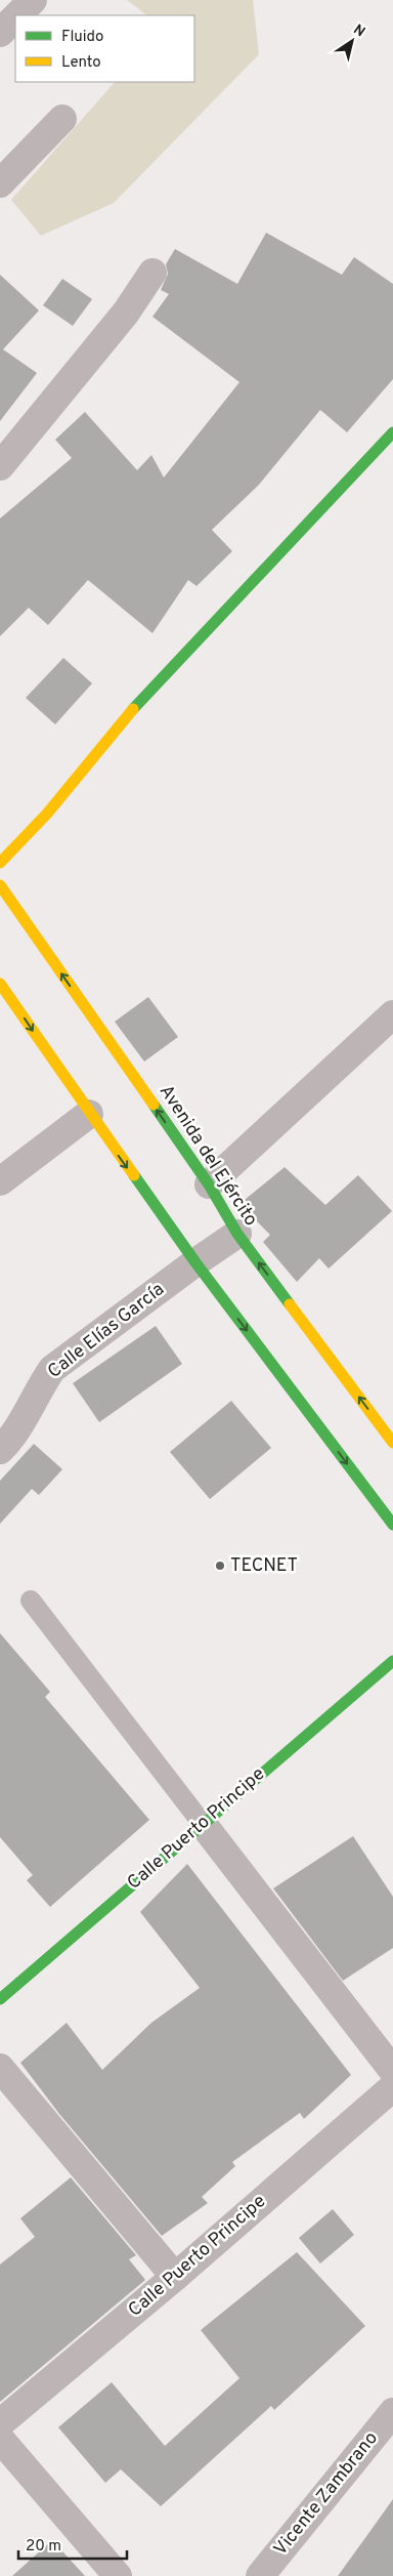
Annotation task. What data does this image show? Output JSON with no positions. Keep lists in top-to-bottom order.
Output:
{
  "streets": {
    "main road": ["Avenida del Ejército", "Calle Puerto Principe"],
    "street": ["Calle Elías García", "Vicente Zambrano"]
  },
  "crossings": [
    ["Avenida del Ejército", "Calle Elías García"]
  ],
  "places": ["TECNET"],
  "legend": ["Fluido", "Lento"],
  "scale_bar": "20 m",
  "north": "top right"
}
